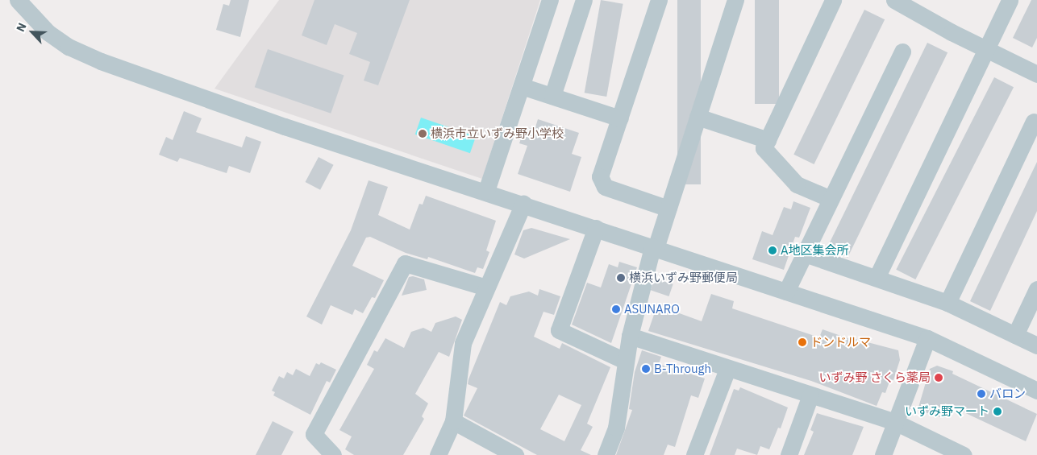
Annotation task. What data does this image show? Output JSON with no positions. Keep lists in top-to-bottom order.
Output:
{
  "places": [
    "横浜市立いずみ野小学校",
    "A地区集会所",
    "横浜いずみ野郵便局",
    "ASUNARO",
    "ドンドルマ",
    "B-Through",
    "いずみ野 さくら薬局",
    "バロン",
    "いずみ野マート"
  ],
  "north": "top left"
}
